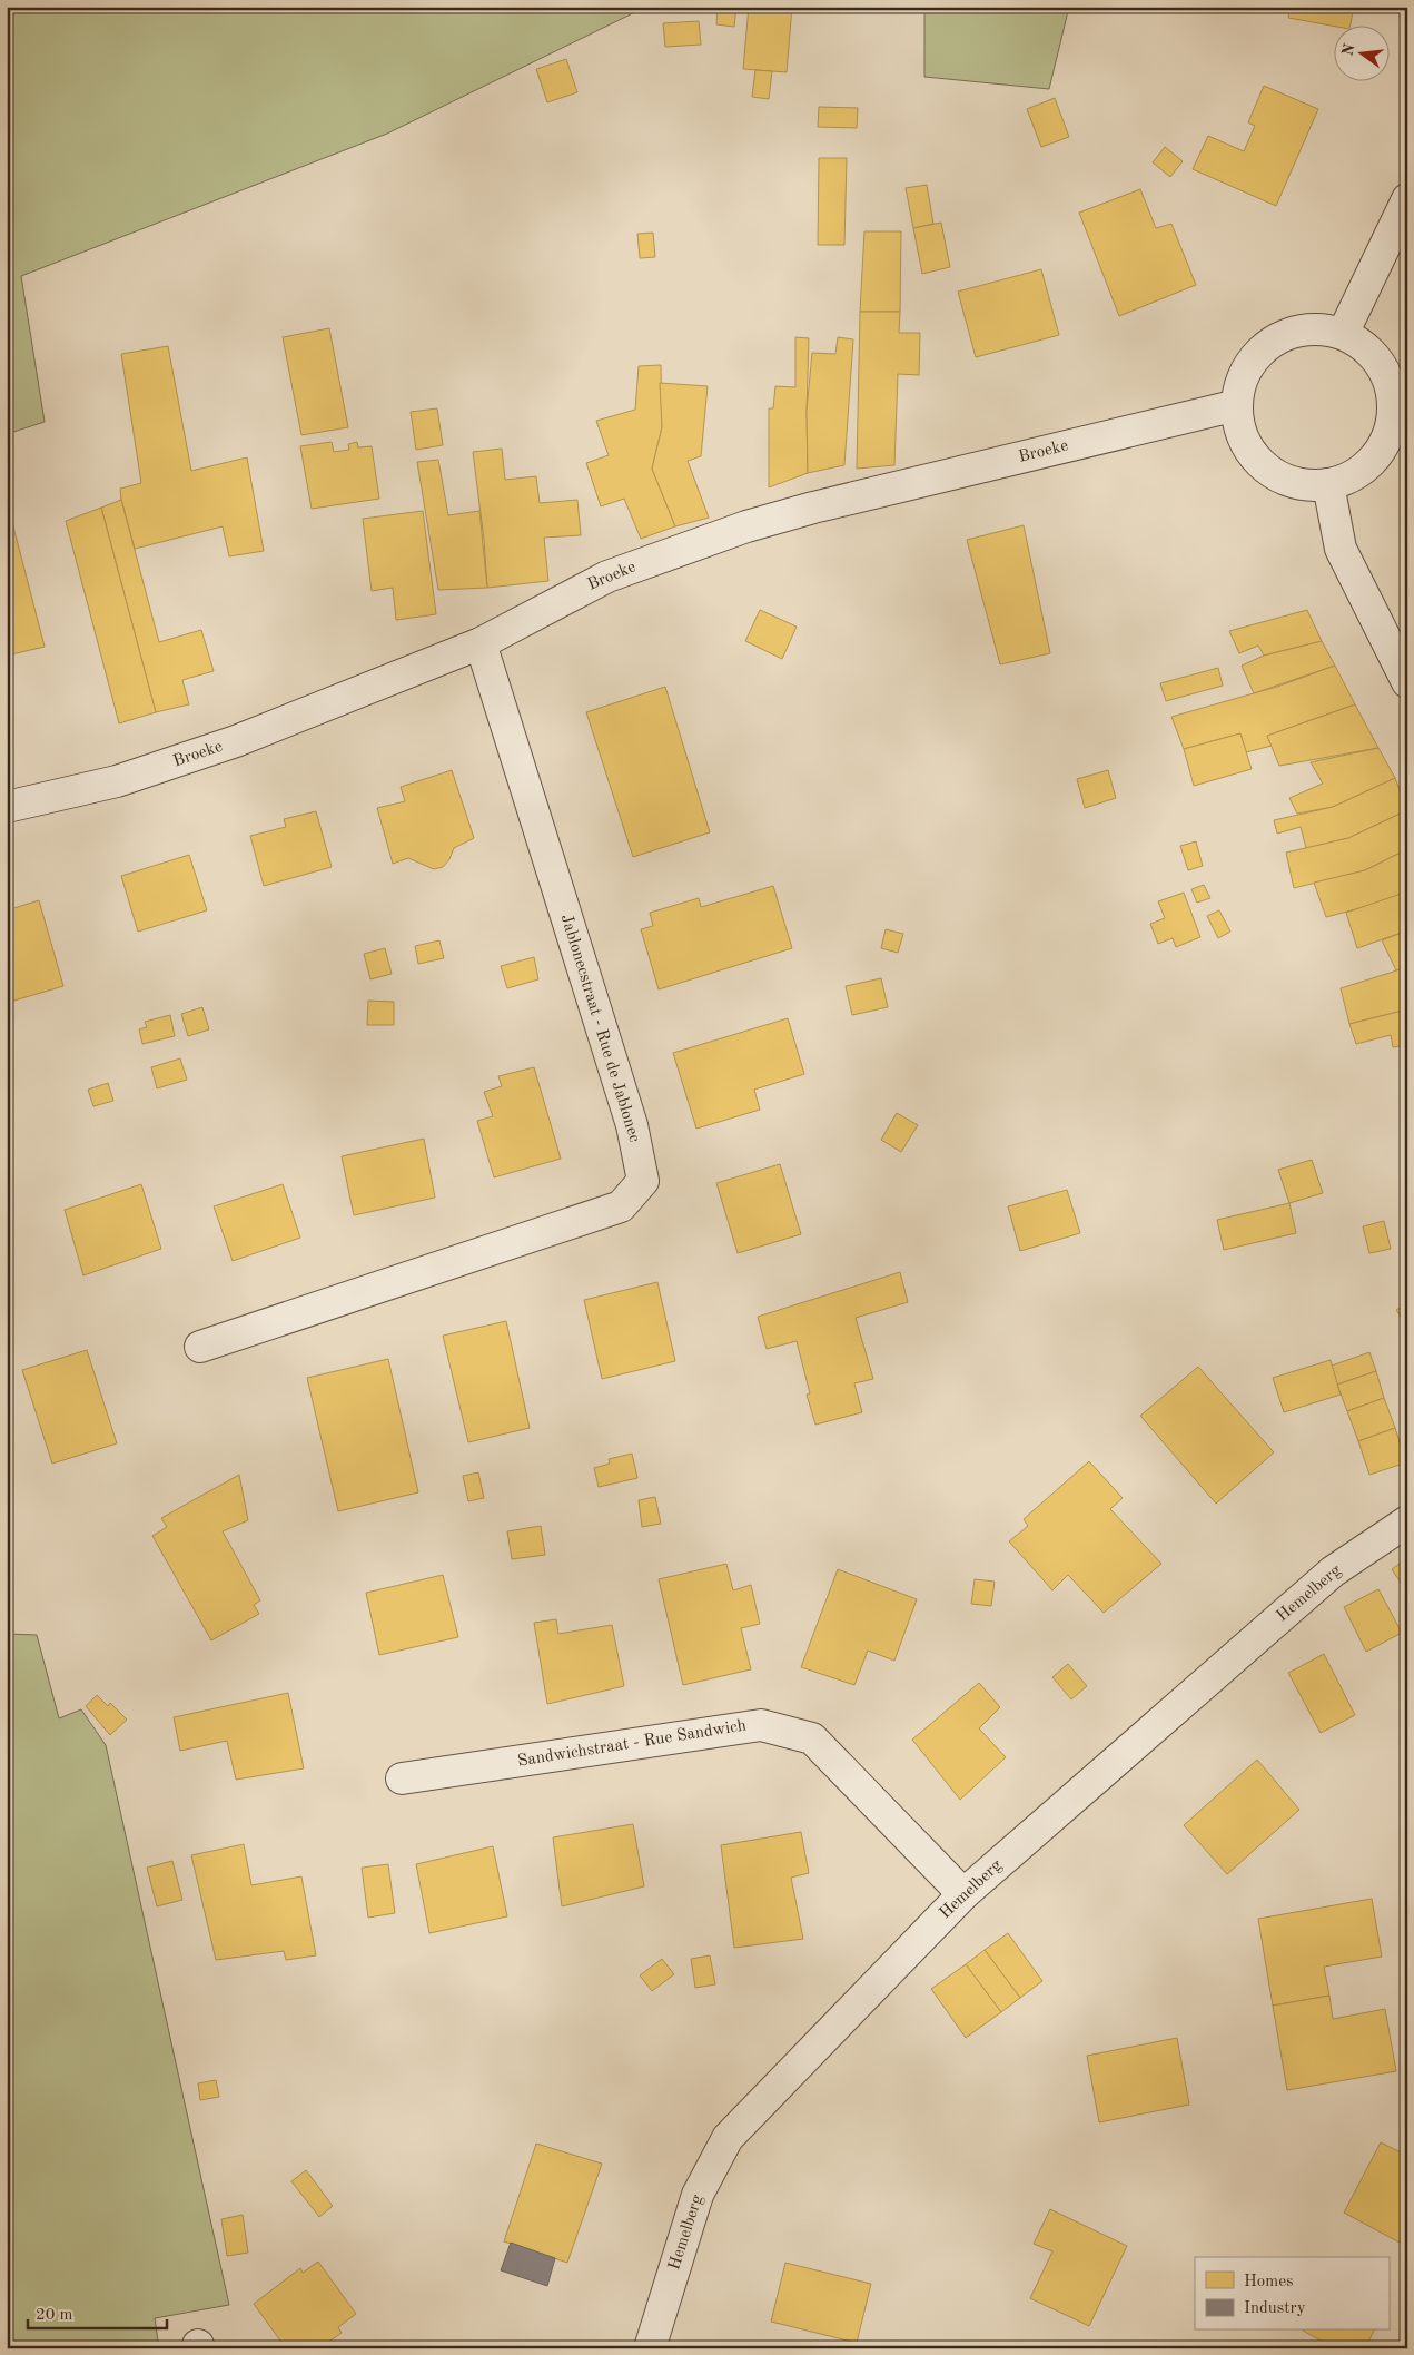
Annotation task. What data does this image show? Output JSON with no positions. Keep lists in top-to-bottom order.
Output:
{
  "streets": {
    "street": [
      "Broeke",
      "Jablonecstraat - Rue de Jablonec",
      "Hemelberg",
      "Sandwichstraat - Rue Sandwich"
    ]
  },
  "crossings": [
    ["Broeke", "Jablonecstraat - Rue de Jablonec"],
    ["Hemelberg", "Sandwichstraat - Rue Sandwich"]
  ],
  "legend": ["Homes", "Industry"],
  "scale_bar": "20 m",
  "north": "left"
}
